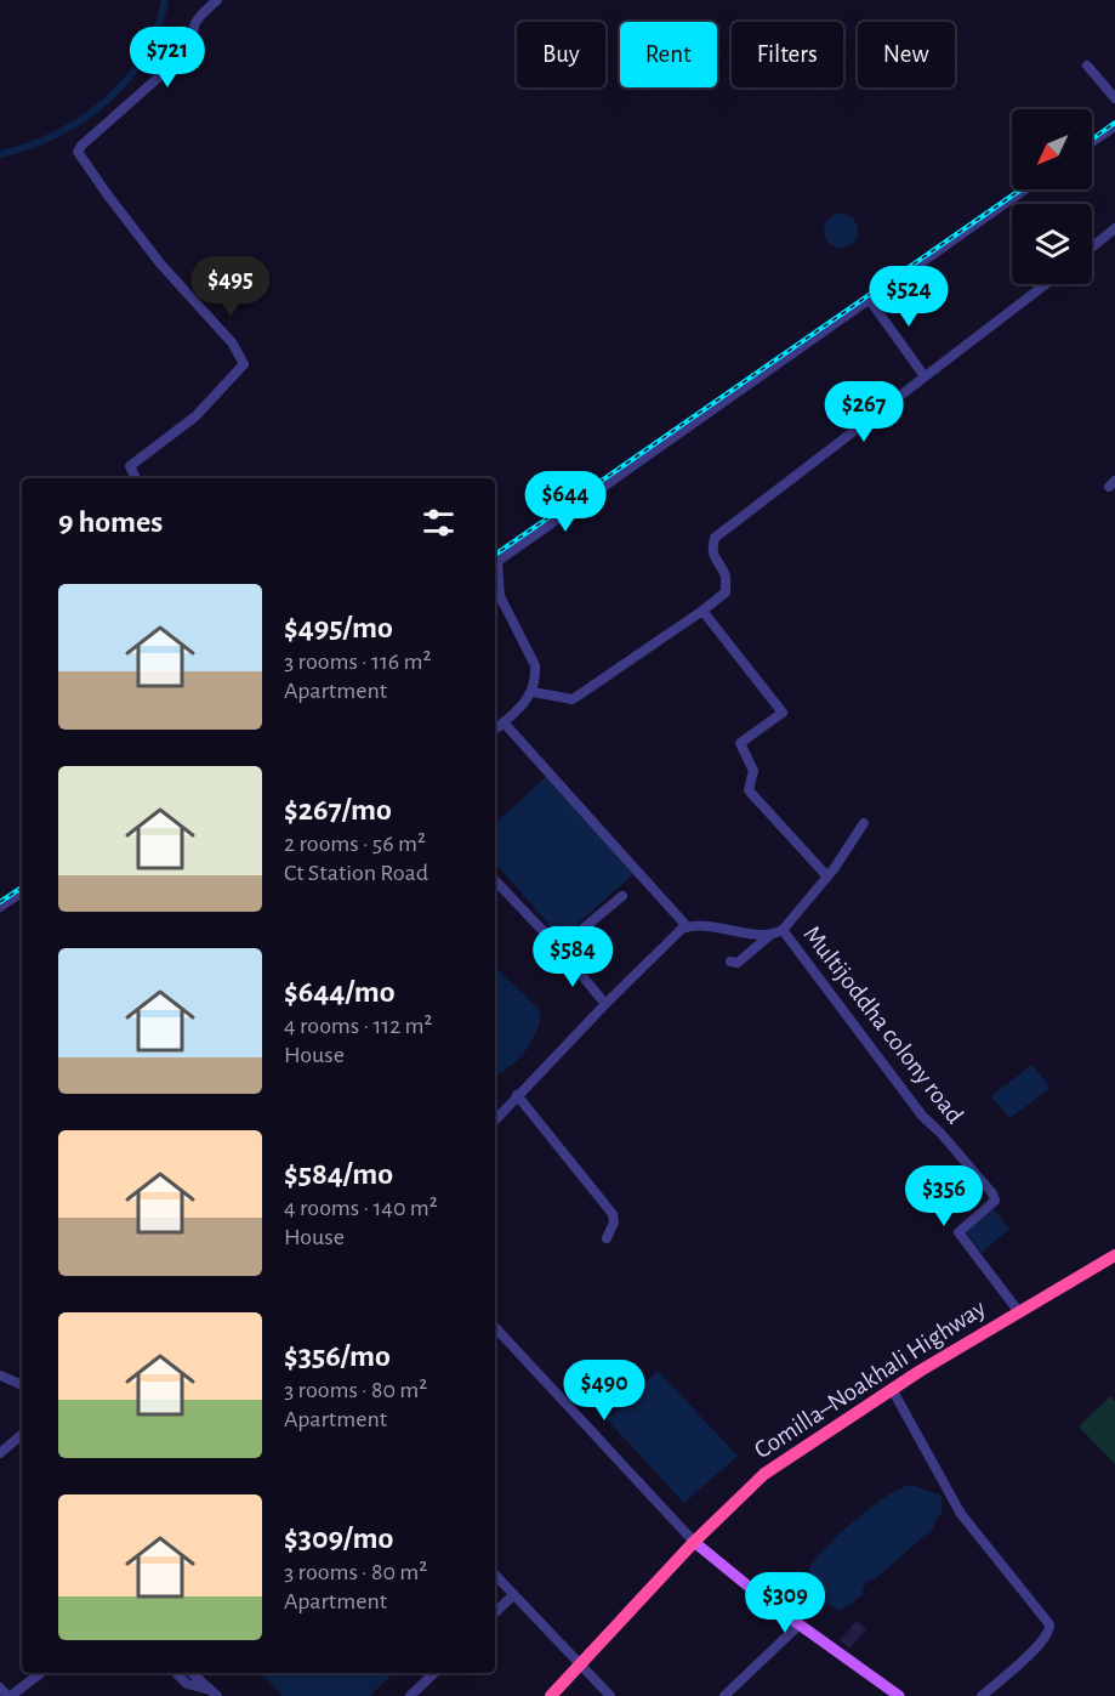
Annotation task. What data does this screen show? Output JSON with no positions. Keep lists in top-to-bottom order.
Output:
{
  "streets": {
    "highway": ["Comilla–Noakhali Highway"],
    "street": ["Multijoddha colony road"]
  },
  "crossings": [
    ["Multijoddha colony road", "Comilla–Noakhali Highway"]
  ],
  "north": "bottom left",
  "page": {
    "chip": [
      "Buy",
      "Rent",
      "Filters",
      "New"
    ],
    "price": [
      "$721",
      "$495",
      "$524",
      "$267",
      "$644",
      "$584",
      "$356",
      "$490",
      "$309"
    ],
    "heading": "9 homes",
    "list": [
      {
        "name": "$495/mo",
        "note": "3 rooms · 116 m² · Apartment"
      },
      {
        "name": "$267/mo",
        "note": "2 rooms · 56 m² · Ct Station Road"
      },
      {
        "name": "$644/mo",
        "note": "4 rooms · 112 m² · House"
      },
      {
        "name": "$584/mo",
        "note": "4 rooms · 140 m² · House"
      },
      {
        "name": "$356/mo",
        "note": "3 rooms · 80 m² · Apartment"
      },
      {
        "name": "$309/mo",
        "note": "3 rooms · 80 m² · Apartment"
      }
    ]
  }
}
